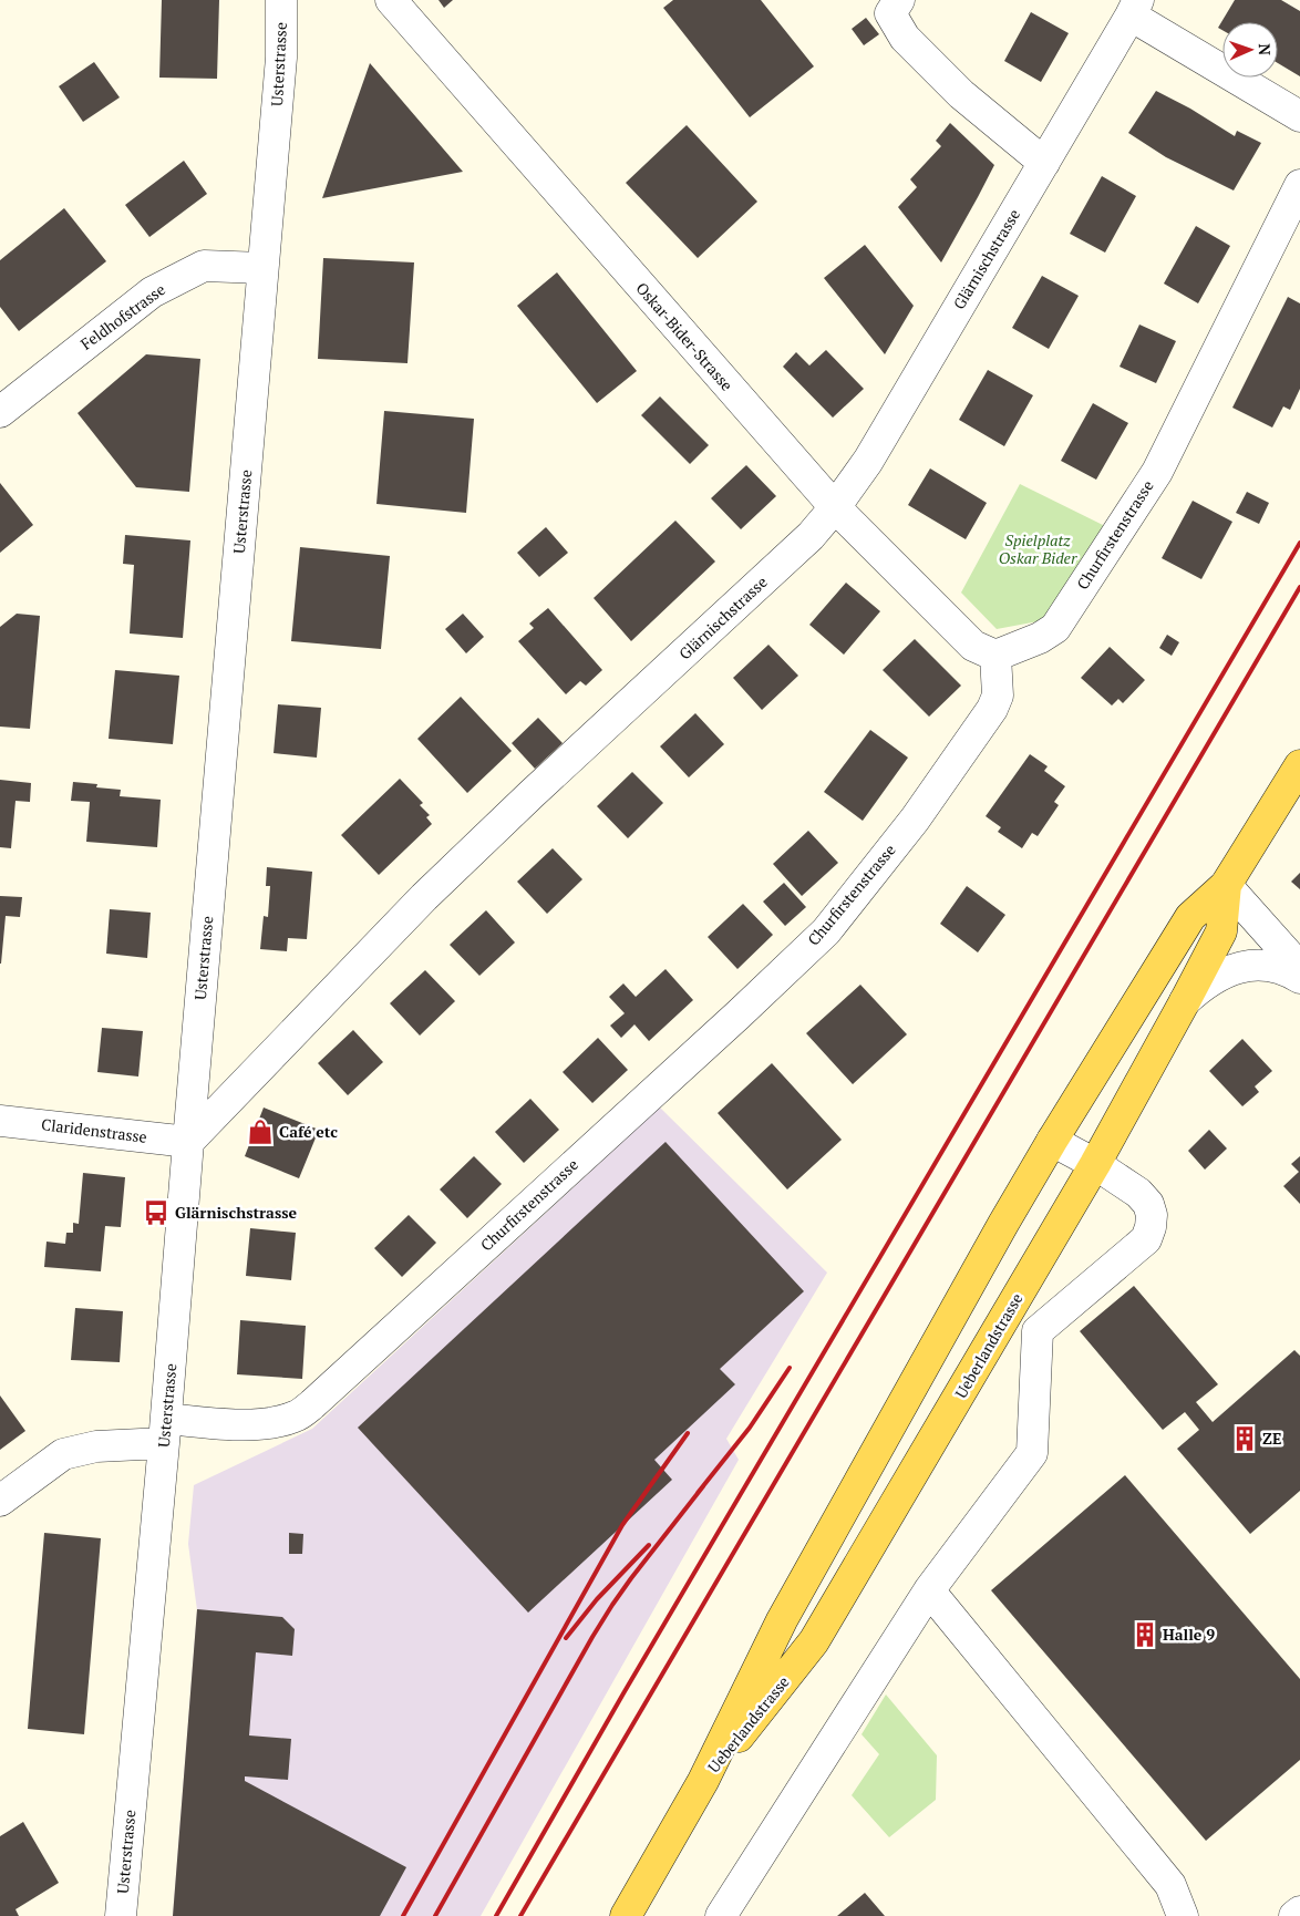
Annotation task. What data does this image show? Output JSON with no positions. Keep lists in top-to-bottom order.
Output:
{
  "streets": {
    "main road": ["Ueberlandstrasse"],
    "street": [
      "Usterstrasse",
      "Glärnischstrasse",
      "Feldhofstrasse",
      "Oskar-Bider-Strasse",
      "Churfirstenstrasse",
      "Claridenstrasse"
    ]
  },
  "crossings": [
    ["Usterstrasse", "Glärnischstrasse"],
    ["Usterstrasse", "Feldhofstrasse"],
    ["Usterstrasse", "Churfirstenstrasse"],
    ["Usterstrasse", "Claridenstrasse"],
    ["Glärnischstrasse", "Oskar-Bider-Strasse"],
    ["Glärnischstrasse", "Claridenstrasse"],
    ["Oskar-Bider-Strasse", "Churfirstenstrasse"]
  ],
  "parks": ["Spielplatz Oskar Bider"],
  "places": {
    "shop": ["Café etc"],
    "bus stop": ["Glärnischstrasse"],
    "building": ["ZE", "Halle 9"]
  },
  "north": "right"
}
